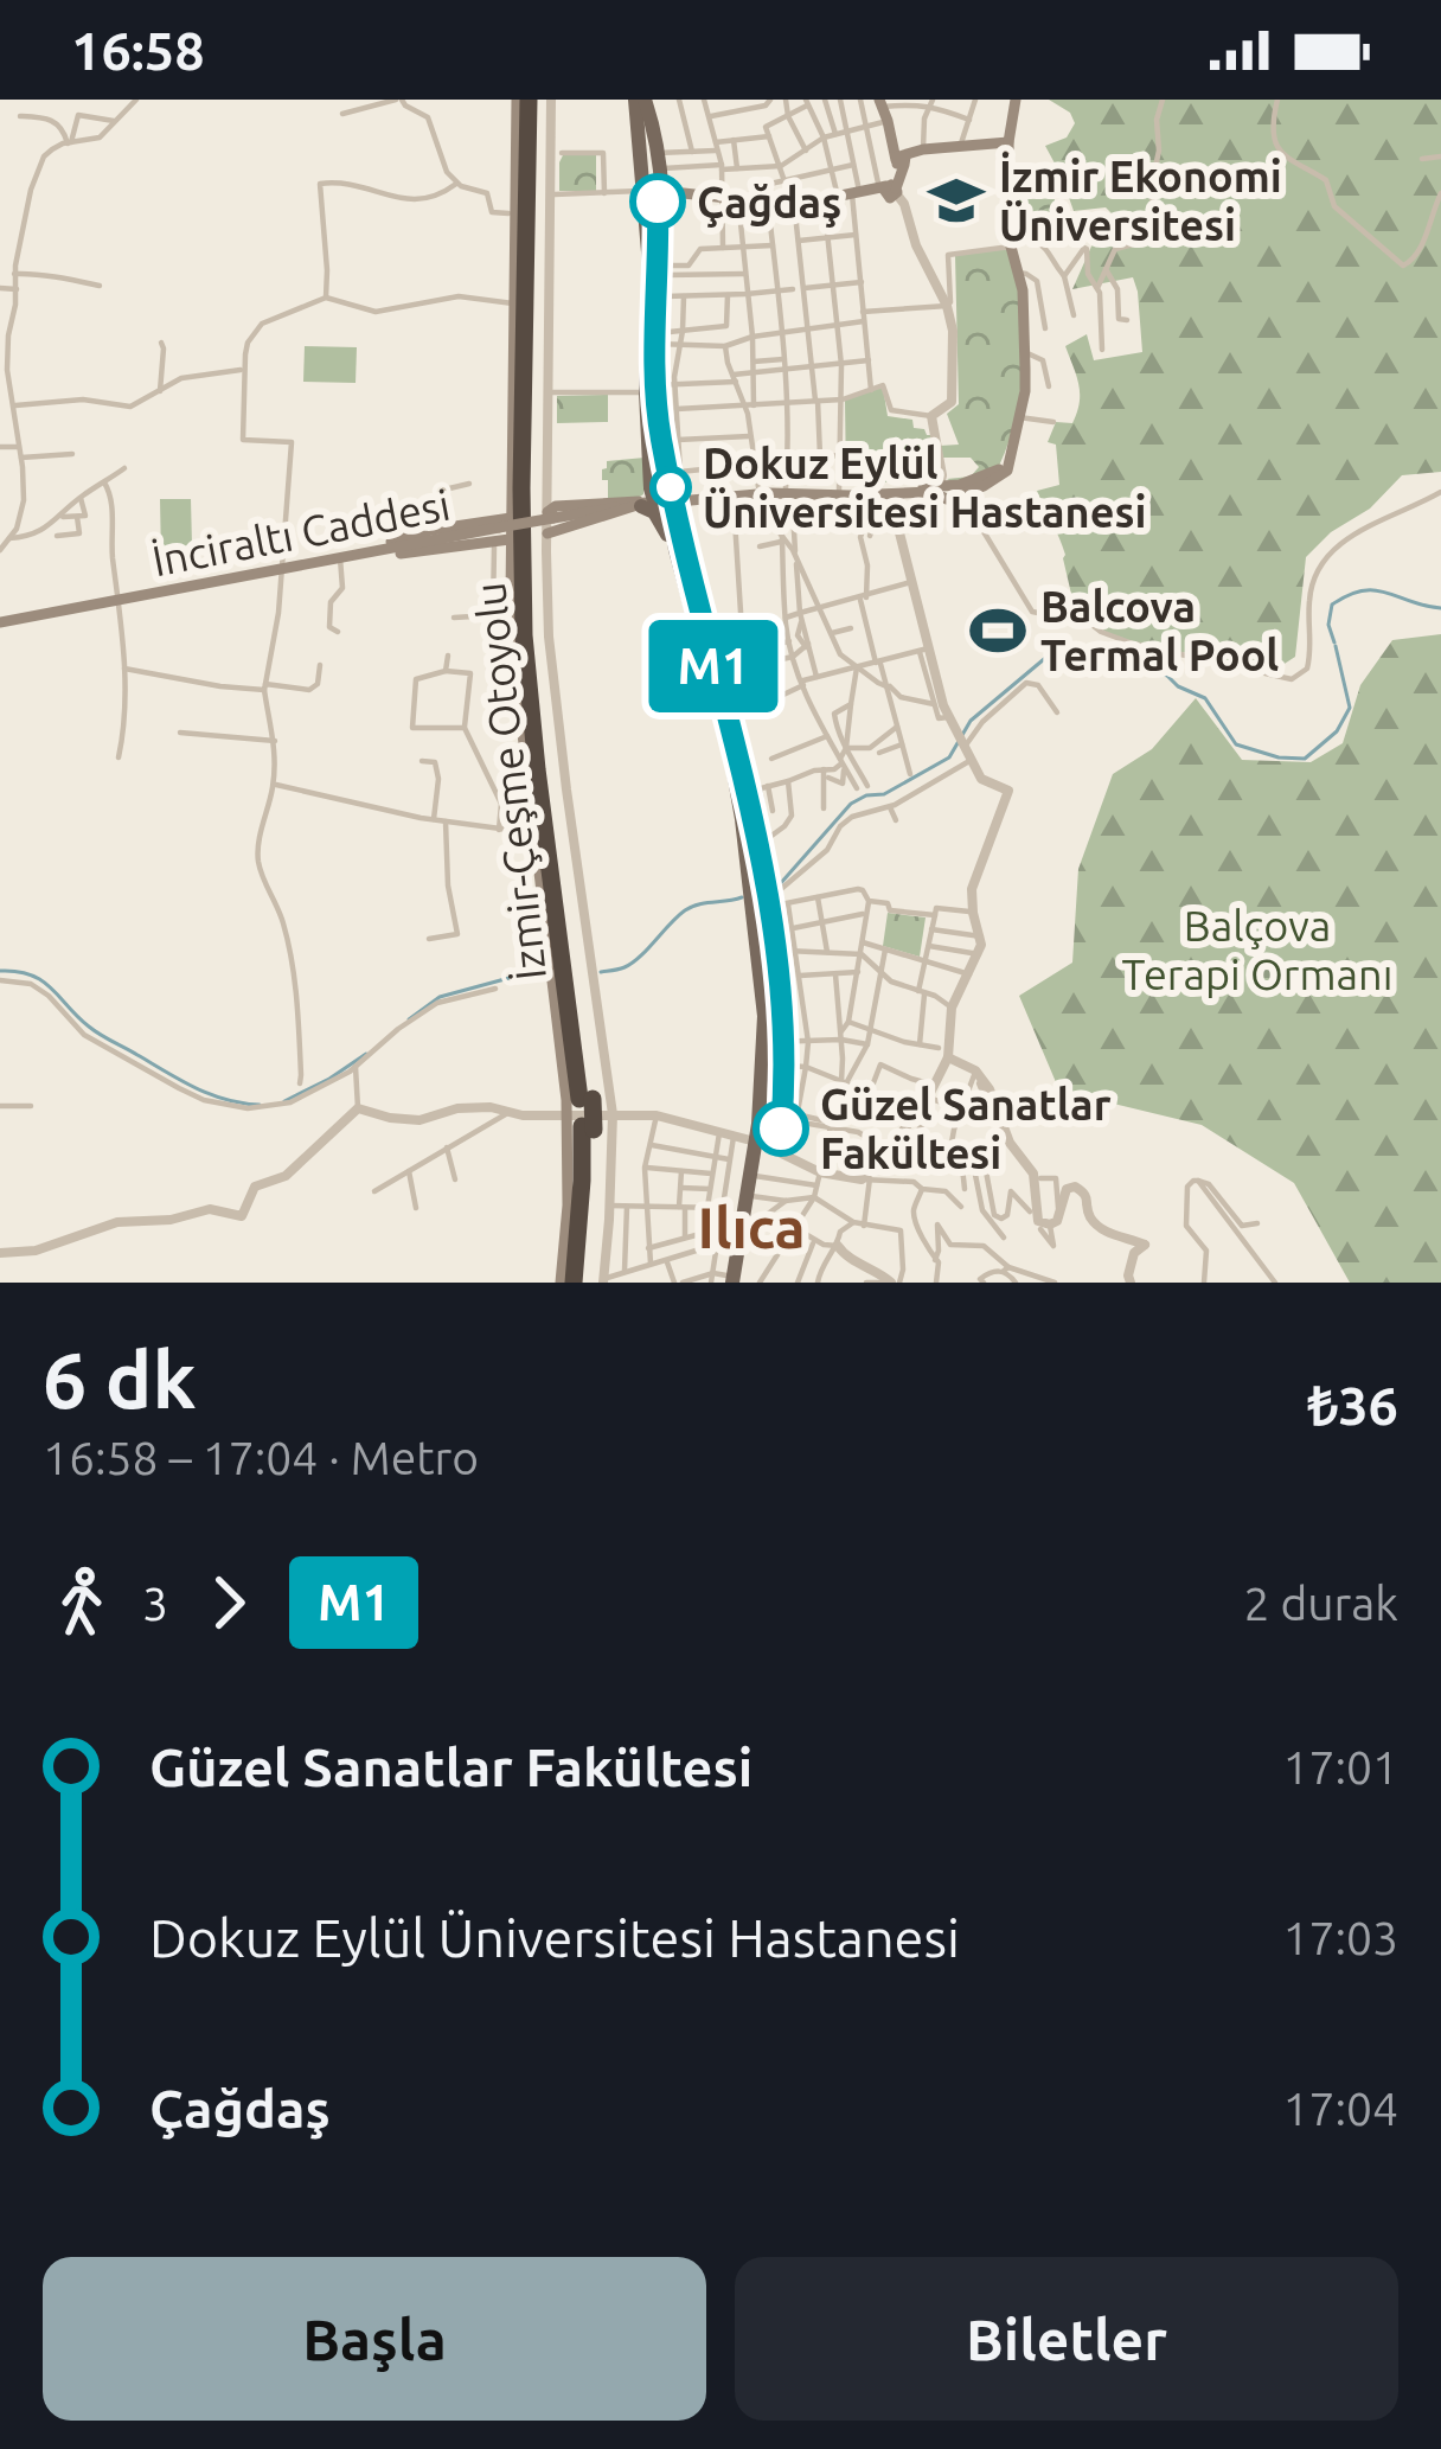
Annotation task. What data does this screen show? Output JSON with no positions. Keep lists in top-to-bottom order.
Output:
{
  "streets": {
    "highway": ["İzmir-Çeşme Otoyolu"],
    "main road": ["İnciraltı Caddesi"]
  },
  "districts": ["Ilıca"],
  "parks": ["Balçova Terapi Ormanı"],
  "places": {
    "school or university": ["İzmir Ekonomi Üniversitesi"],
    "other": ["Çağdaş", "Dokuz Eylül Üniversitesi Hastanesi", "Güzel Sanatlar Fakültesi"],
    "sports": ["Balcova Termal Pool"]
  },
  "lines": ["metro line M1"],
  "page": {
    "status": "16:58",
    "on_map": "M1",
    "heading": ["6 dk", "16:58 – 17:04 · Metro", "₺36"],
    "legs": ["3", "M1", "2 durak"],
    "list": [
      {
        "name": "Güzel Sanatlar Fakültesi",
        "value": "17:01"
      },
      {
        "name": "Dokuz Eylül Üniversitesi Hastanesi",
        "value": "17:03"
      },
      {
        "name": "Çağdaş",
        "value": "17:04"
      }
    ],
    "buttons": ["Başla", "Biletler"]
  }
}
